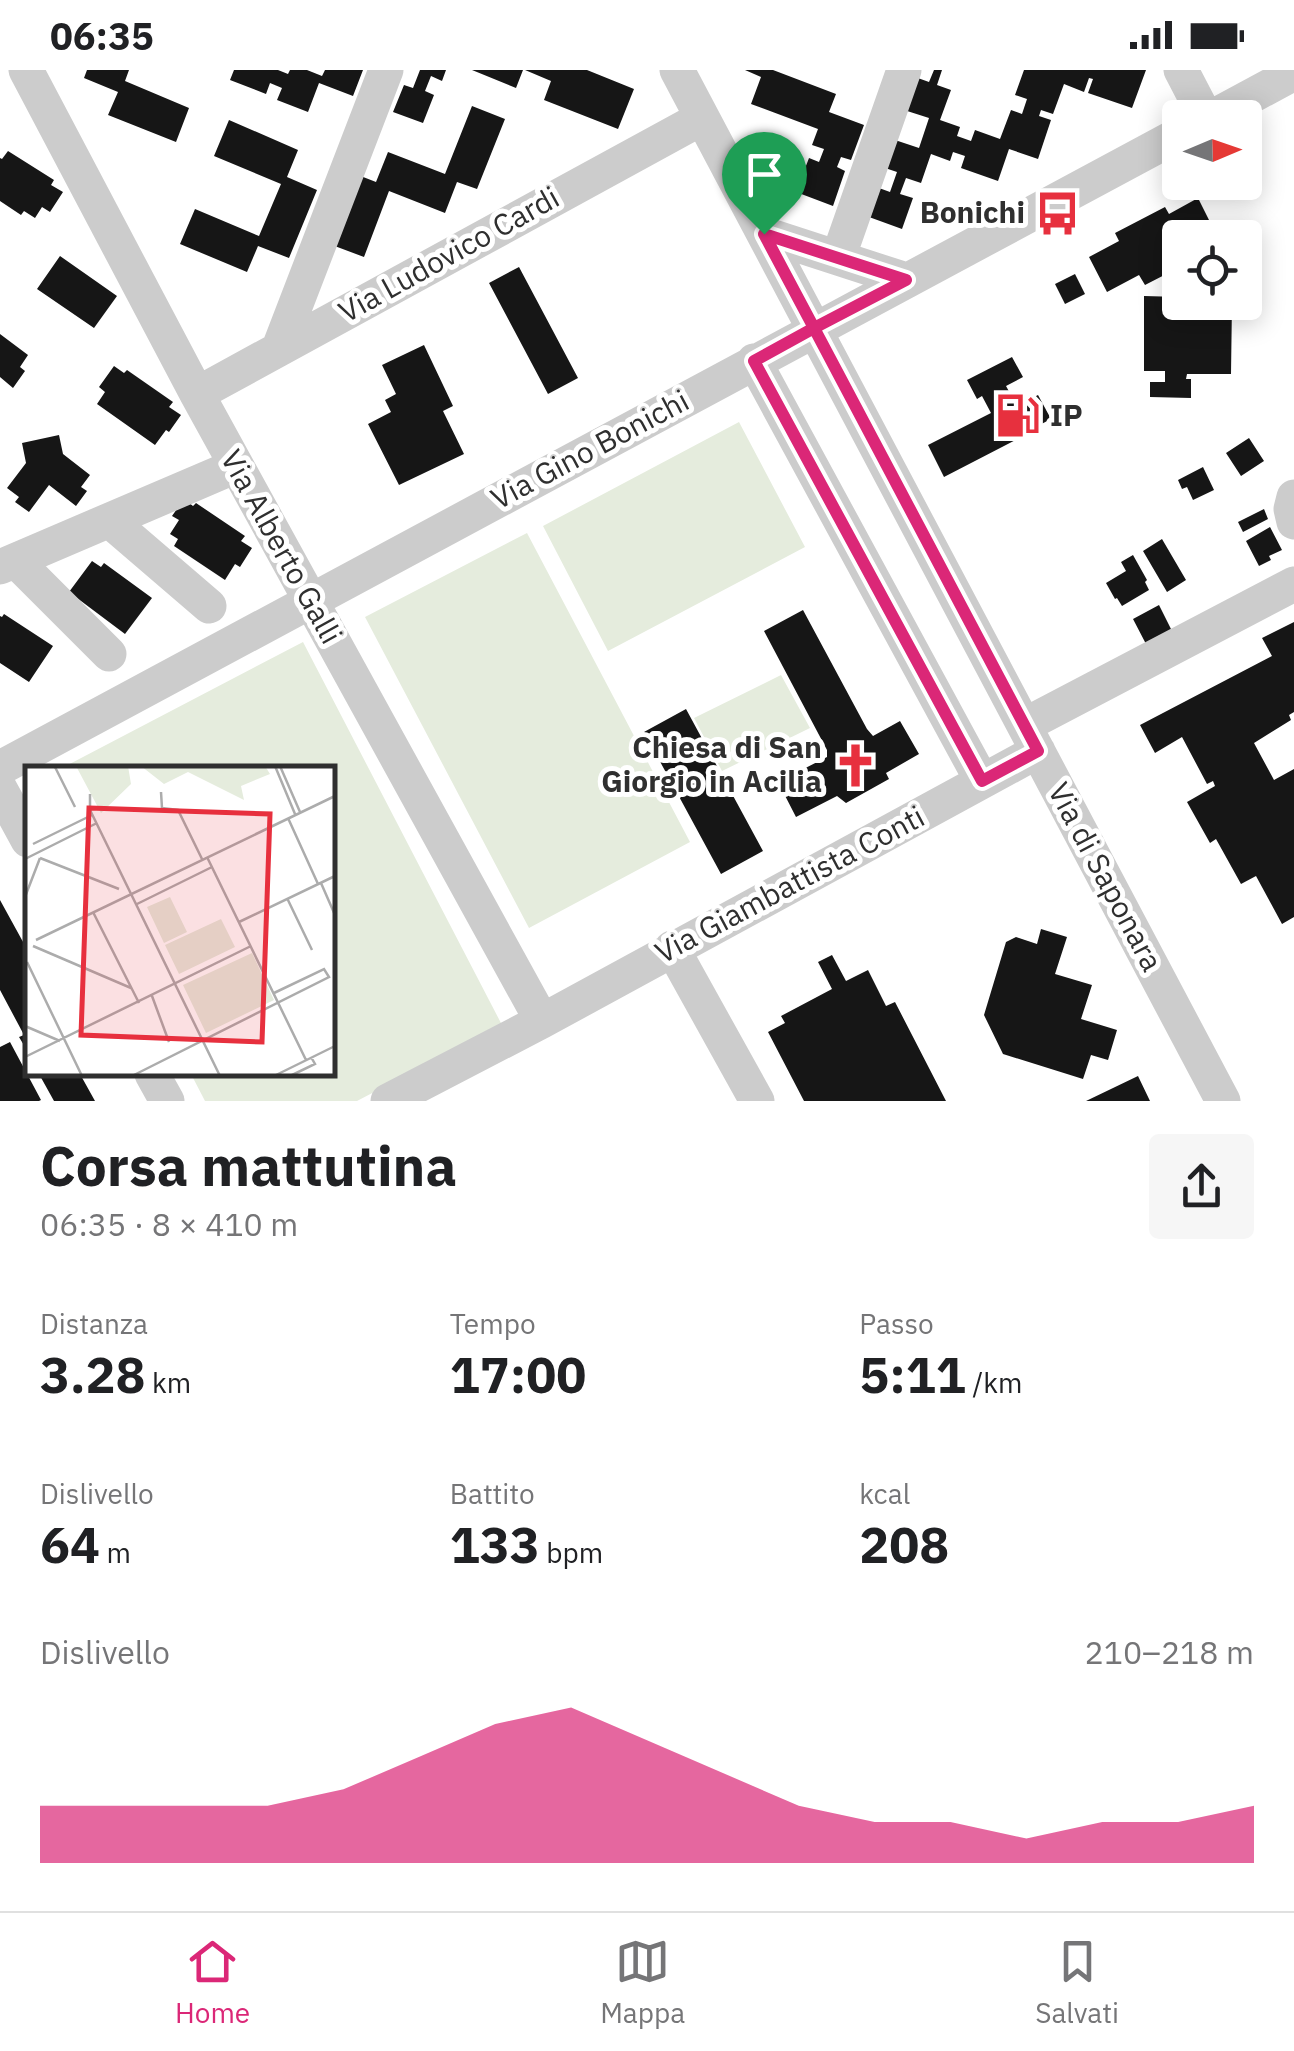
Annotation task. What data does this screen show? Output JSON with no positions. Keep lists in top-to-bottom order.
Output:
{
  "streets": {
    "street": [
      "Via Ludovico Cardi",
      "Via Gino Bonichi",
      "Via Alberto Galli",
      "Via di Saponara",
      "Via Giambattista Conti"
    ]
  },
  "crossings": [
    ["Via Ludovico Cardi", "Via Alberto Galli"],
    ["Via Ludovico Cardi", "Via di Saponara"],
    ["Via Gino Bonichi", "Via Alberto Galli"],
    ["Via Gino Bonichi", "Via di Saponara"],
    ["Via Alberto Galli", "Via Giambattista Conti"],
    ["Via di Saponara", "Via Giambattista Conti"]
  ],
  "places": {
    "bus stop": ["Bonichi"],
    "fuel station": ["IP"],
    "church": ["Chiesa di San Giorgio in Acilia"]
  },
  "north": "right",
  "page": {
    "status": "06:35",
    "heading": ["Corsa mattutina", "06:35 · 8 × 410 m"],
    "stats": [
      ["Distanza", "3.28 km"],
      ["Tempo", "17:00"],
      ["Passo", "5:11 /km"],
      ["Dislivello", "64 m"],
      ["Battito", "133 bpm"],
      ["kcal", "208"]
    ],
    "chart": ["Dislivello", "210–218 m"],
    "tabs": ["Home", "Mappa", "Salvati"]
  }
}
